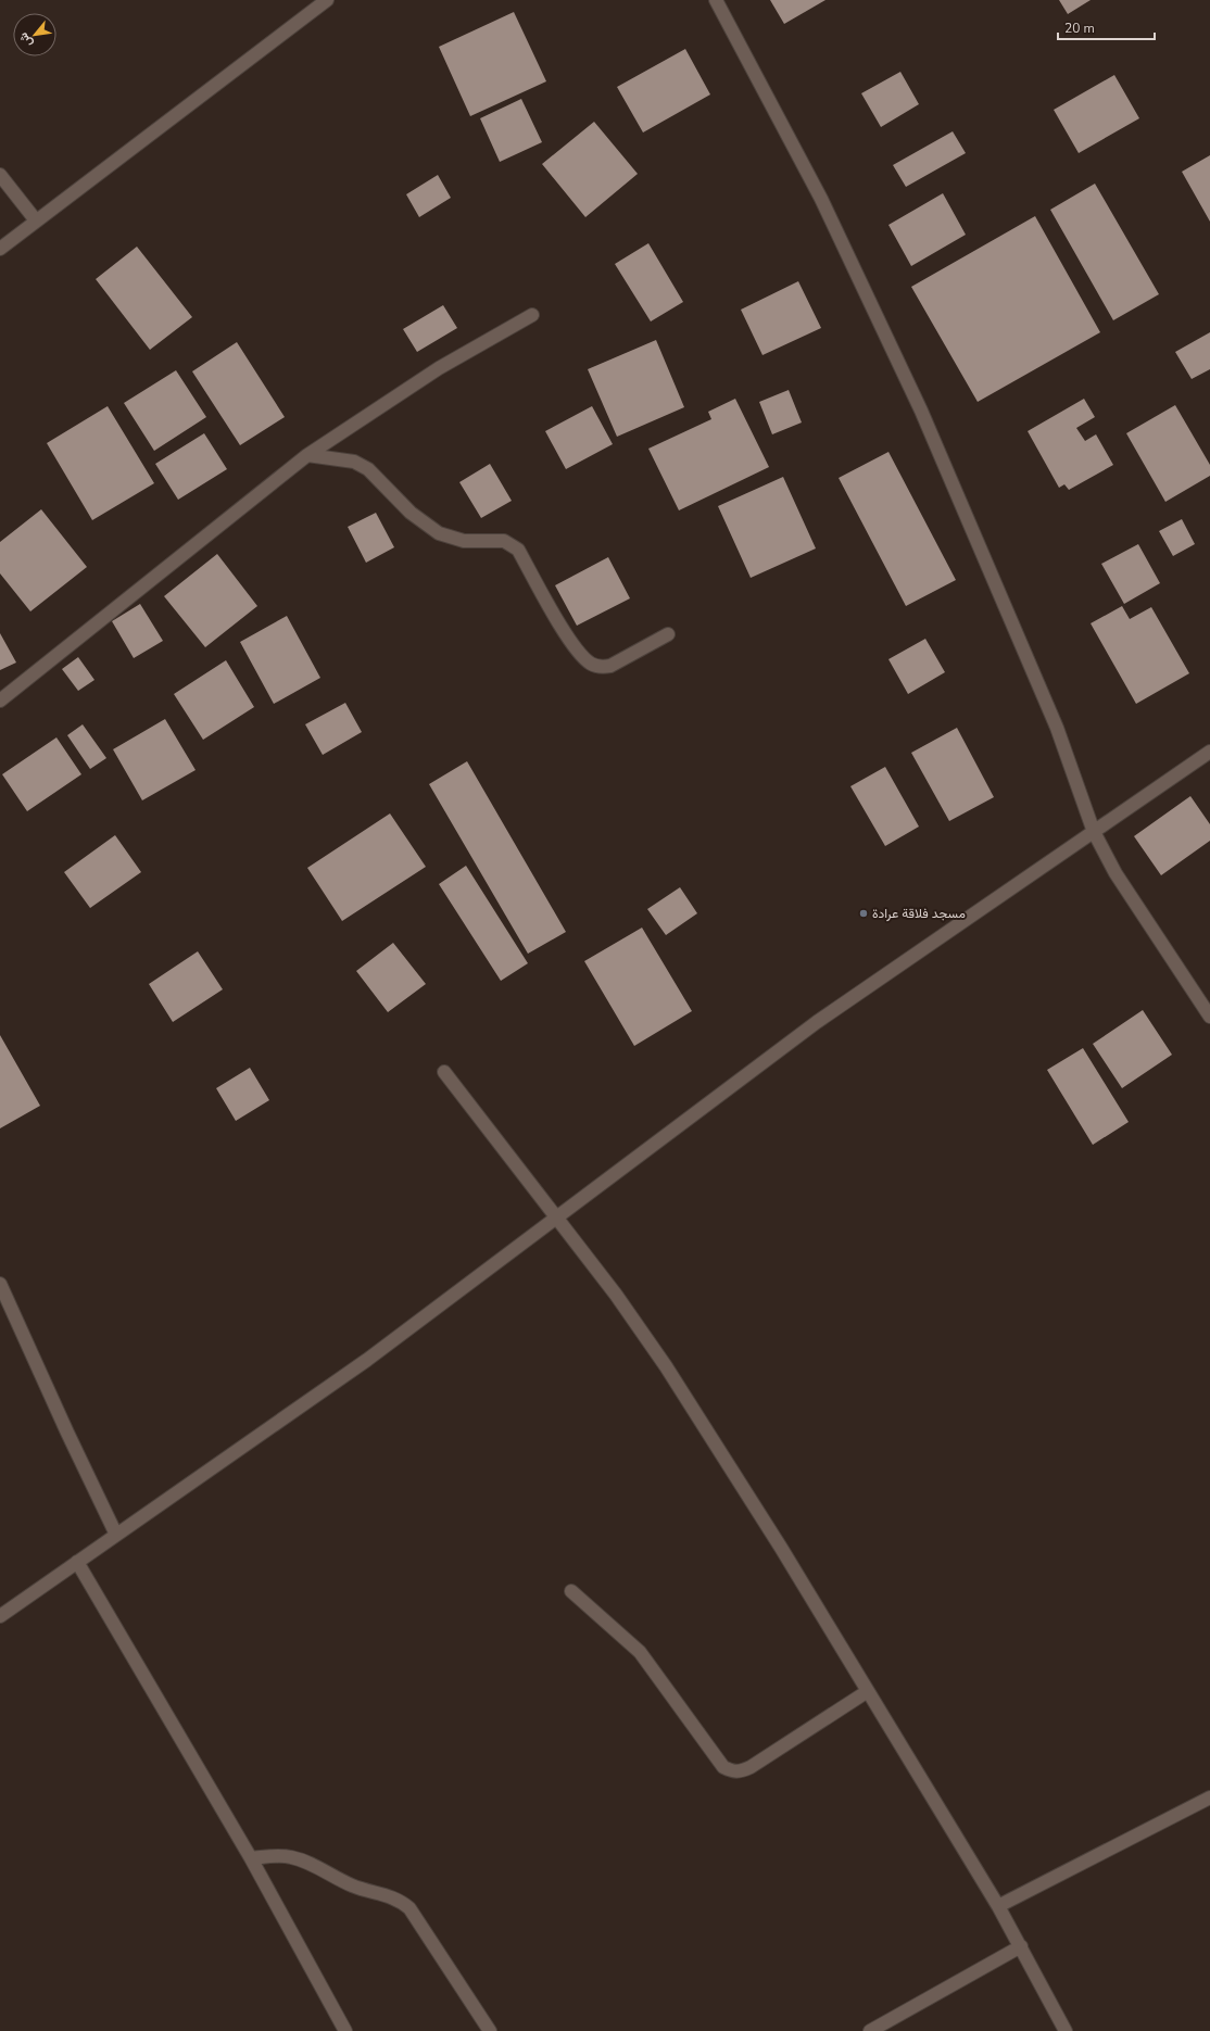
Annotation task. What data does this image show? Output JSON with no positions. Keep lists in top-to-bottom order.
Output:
{
  "places": ["مسجد فلاقة عرادة"],
  "scale_bar": "20 m",
  "north": "bottom left"
}
